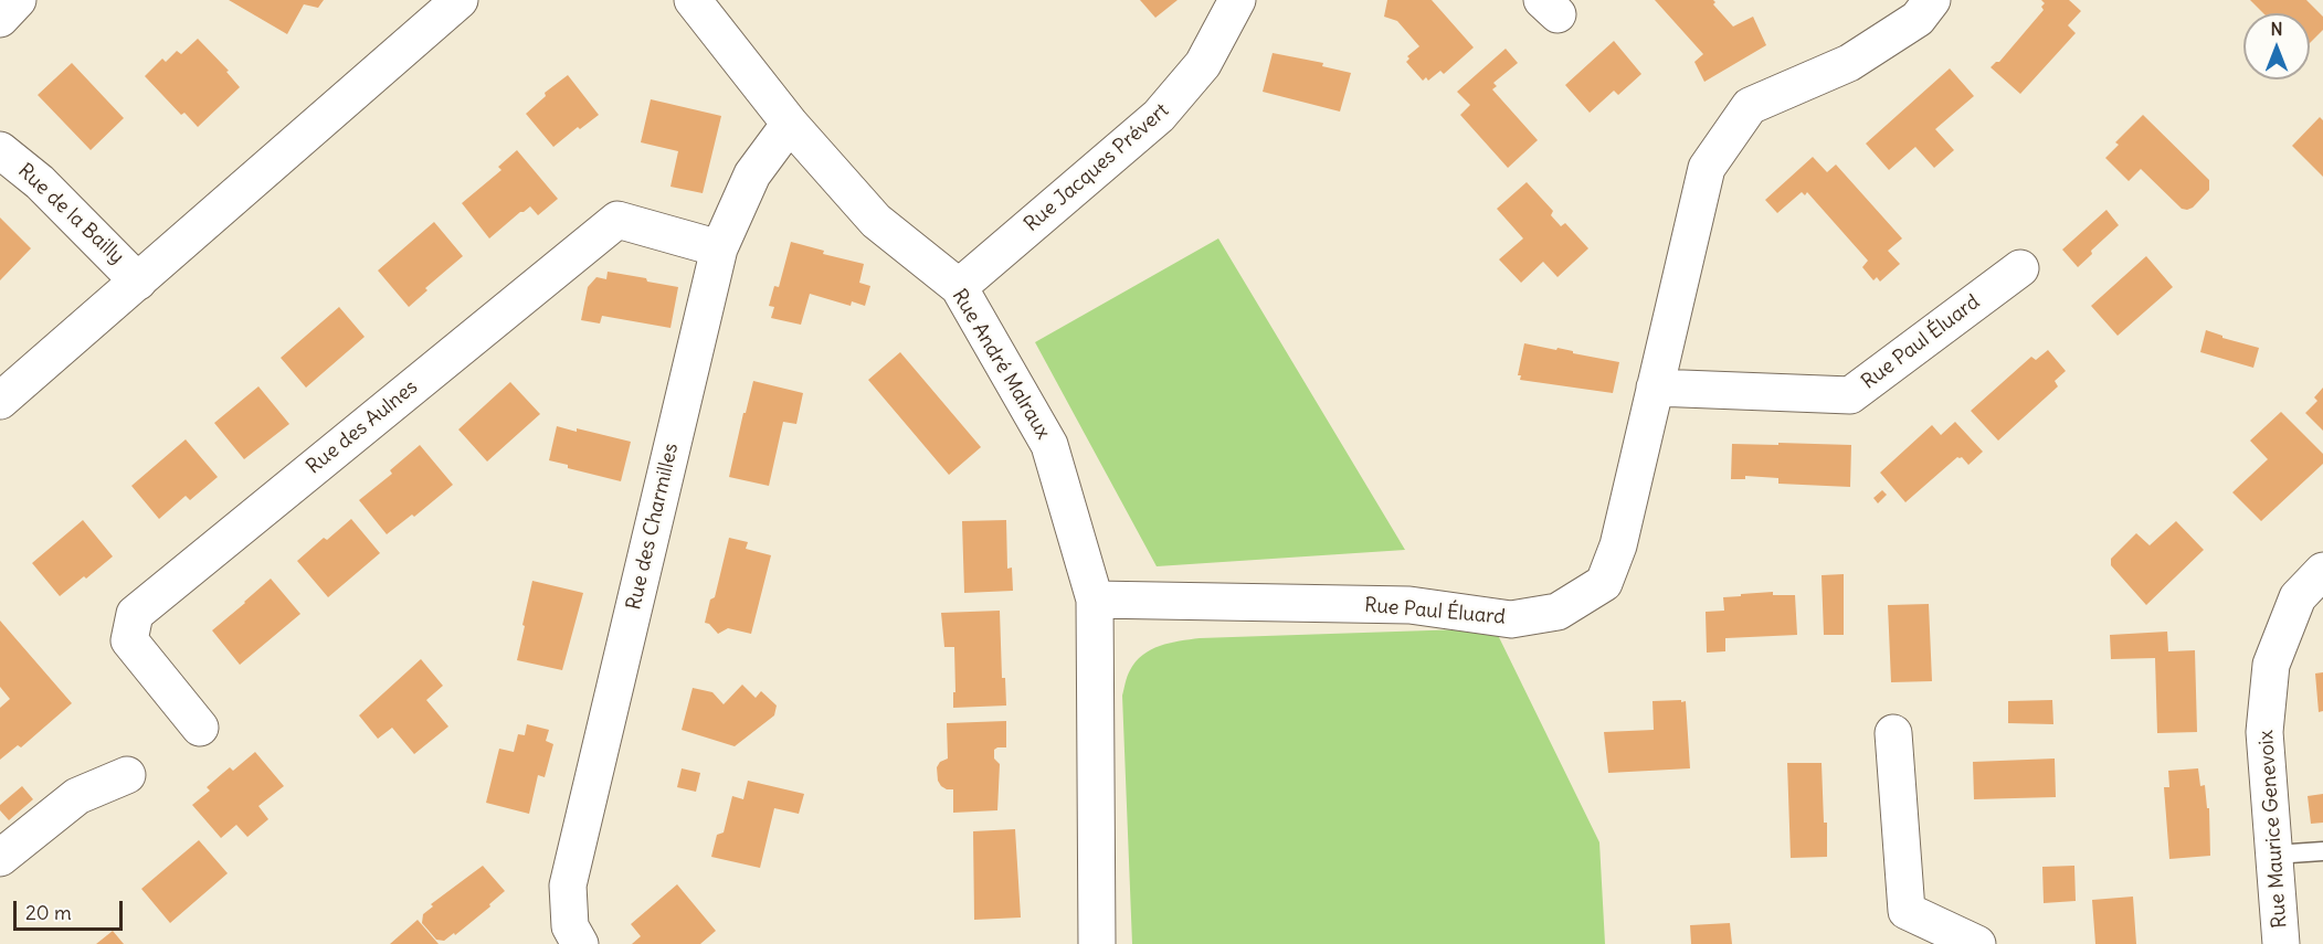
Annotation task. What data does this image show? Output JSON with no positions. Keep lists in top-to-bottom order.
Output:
{
  "streets": {
    "street": [
      "Rue Jacques Prévert",
      "Rue de la Bailly",
      "Rue Paul Éluard",
      "Rue André Malraux",
      "Rue des Aulnes",
      "Rue des Charmilles",
      "Rue Maurice Genevoix"
    ]
  },
  "crossings": [
    ["Rue Jacques Prévert", "Rue André Malraux"],
    ["Rue Paul Éluard", "Rue André Malraux"],
    ["Rue André Malraux", "Rue des Charmilles"],
    ["Rue des Aulnes", "Rue des Charmilles"]
  ],
  "scale_bar": "20 m",
  "north": "top"
}
